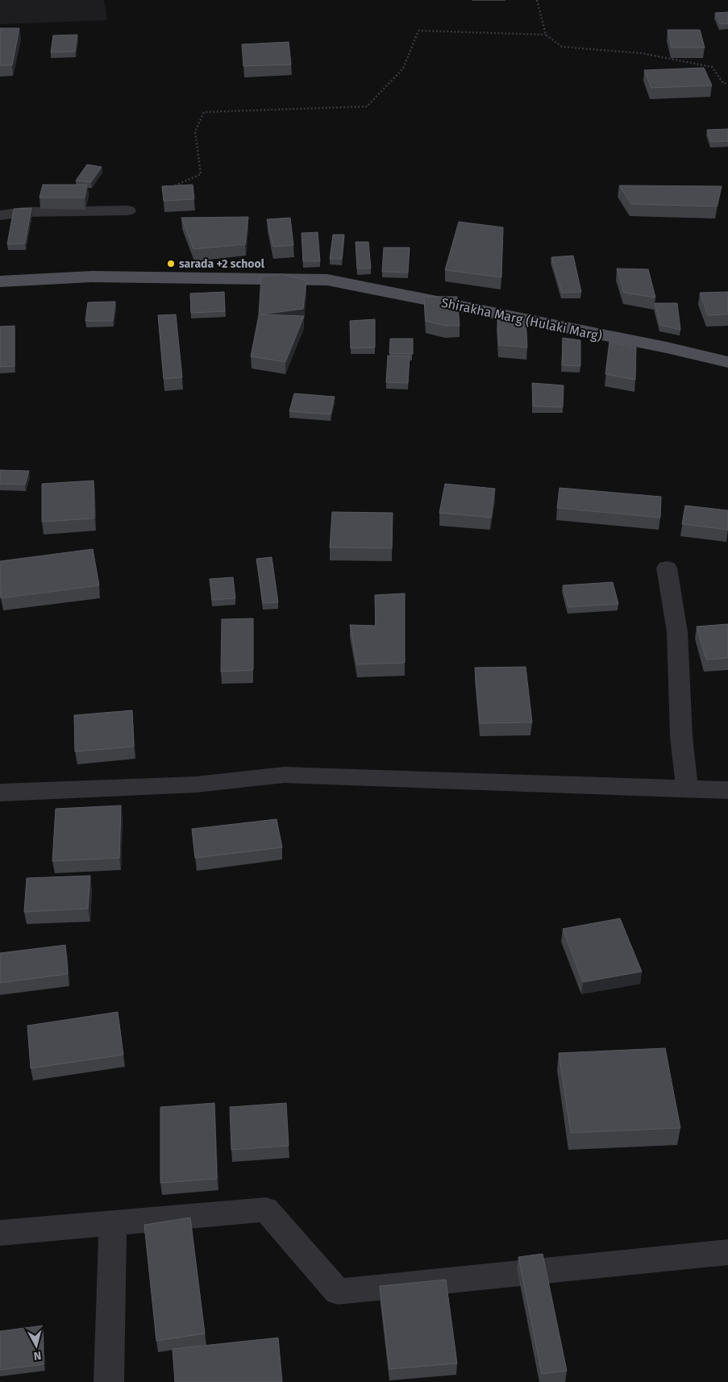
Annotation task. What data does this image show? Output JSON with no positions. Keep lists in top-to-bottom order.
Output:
{
  "streets": {
    "main road": ["Shirakha Marg (Hulaki Marg)"]
  },
  "places": ["sarada +2 school"],
  "north": "bottom"
}
